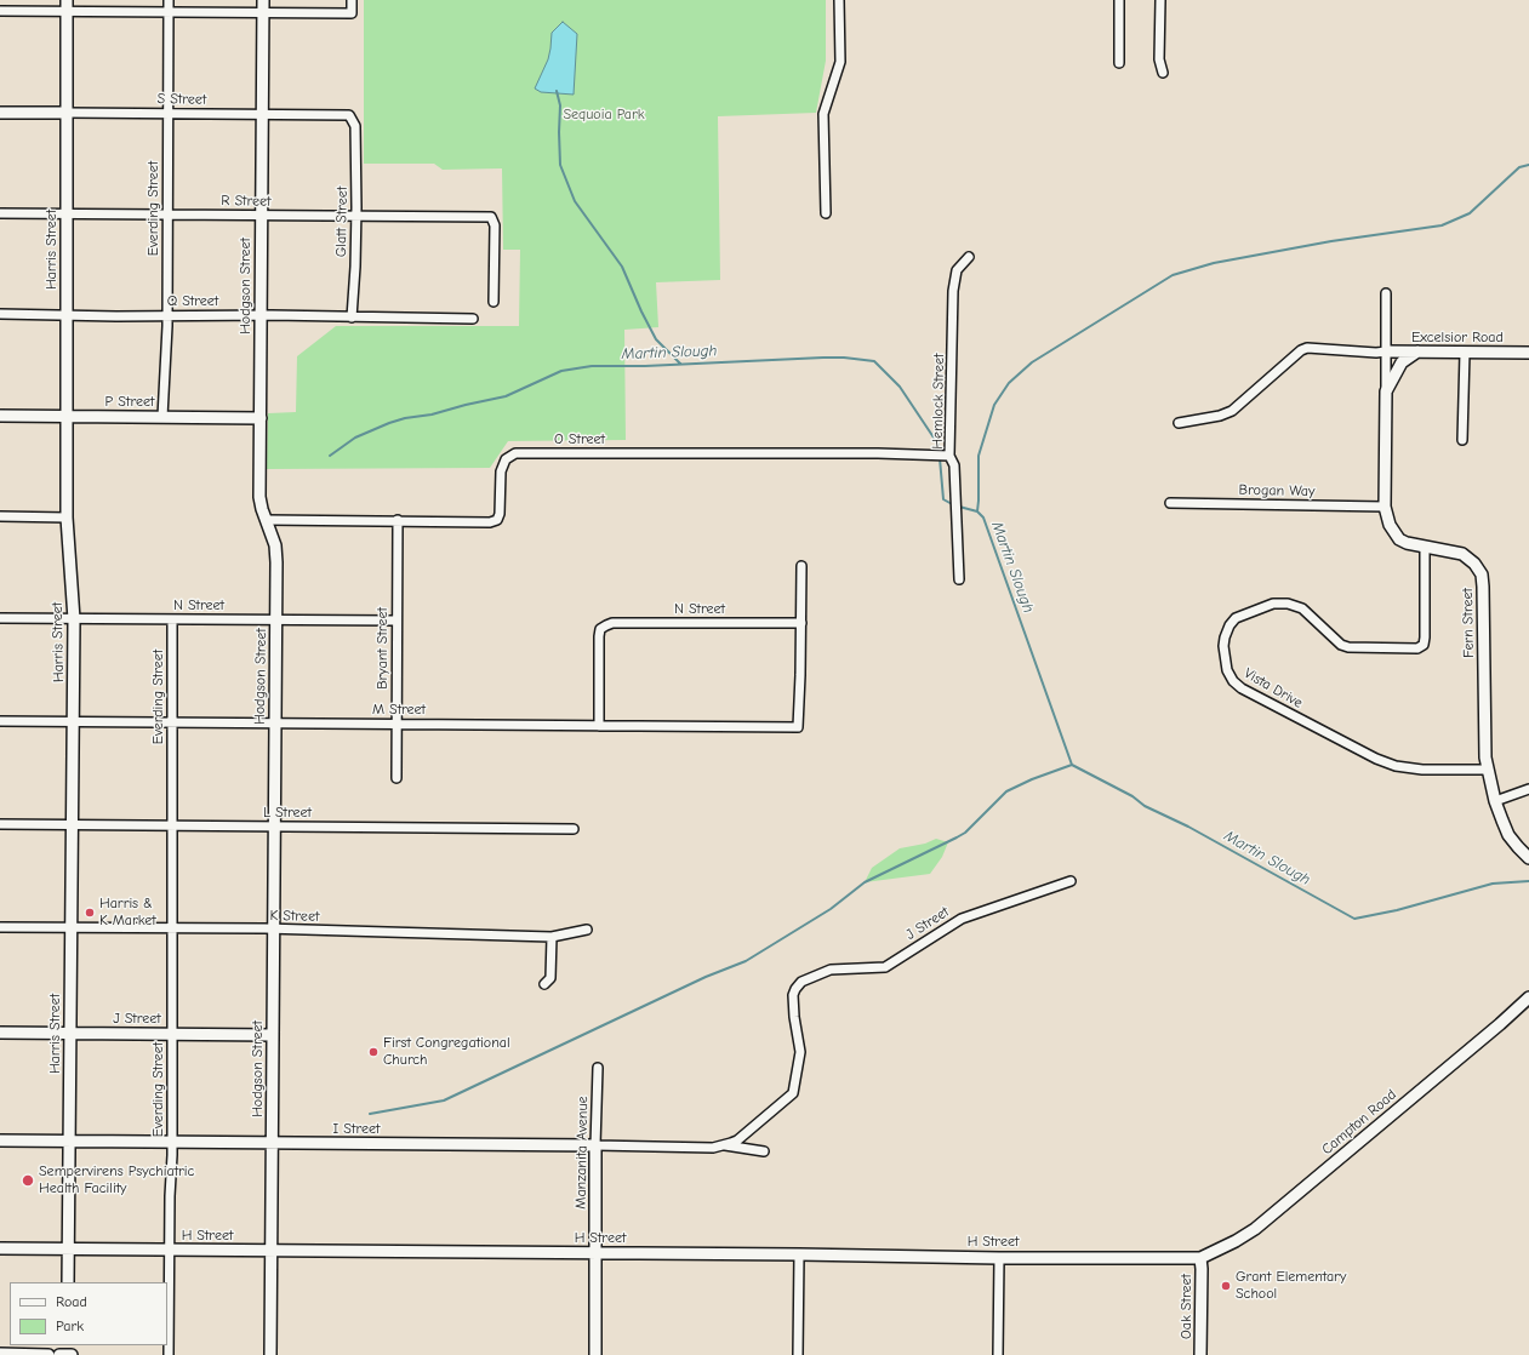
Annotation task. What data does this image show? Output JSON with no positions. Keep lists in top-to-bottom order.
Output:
{
  "streets": {
    "street": [
      "S Street",
      "R Street",
      "Everding Street",
      "Glatt Street",
      "Harris Street",
      "Hodgson Street",
      "Q Street",
      "Excelsior Road",
      "Hemlock Street",
      "P Street",
      "O Street",
      "Brogan Way",
      "N Street",
      "Fern Street",
      "Bryant Street",
      "Vista Drive",
      "M Street",
      "L Street",
      "K Street",
      "J Street",
      "Campton Road",
      "I Street",
      "Manzanita Avenue",
      "H Street",
      "Oak Street"
    ]
  },
  "crossings": [
    ["S Street", "Everding Street"],
    ["S Street", "Glatt Street"],
    ["S Street", "Harris Street"],
    ["S Street", "Hodgson Street"],
    ["R Street", "Everding Street"],
    ["R Street", "Glatt Street"],
    ["R Street", "Harris Street"],
    ["R Street", "Hodgson Street"],
    ["Everding Street", "Q Street"],
    ["Everding Street", "P Street"],
    ["Everding Street", "N Street"],
    ["Everding Street", "M Street"],
    ["Everding Street", "L Street"],
    ["Everding Street", "K Street"],
    ["Everding Street", "J Street"],
    ["Everding Street", "I Street"],
    ["Everding Street", "H Street"],
    ["Glatt Street", "Q Street"],
    ["Harris Street", "Q Street"],
    ["Harris Street", "P Street"],
    ["Harris Street", "N Street"],
    ["Harris Street", "M Street"],
    ["Harris Street", "L Street"],
    ["Harris Street", "K Street"],
    ["Harris Street", "J Street"],
    ["Harris Street", "I Street"],
    ["Harris Street", "H Street"],
    ["Hodgson Street", "Q Street"],
    ["Hodgson Street", "P Street"],
    ["Hodgson Street", "O Street"],
    ["Hodgson Street", "N Street"],
    ["Hodgson Street", "M Street"],
    ["Hodgson Street", "L Street"],
    ["Hodgson Street", "K Street"],
    ["Hodgson Street", "J Street"],
    ["Hodgson Street", "I Street"],
    ["Hodgson Street", "H Street"],
    ["Excelsior Road", "Fern Street"],
    ["Hemlock Street", "O Street"],
    ["O Street", "Bryant Street"],
    ["Brogan Way", "Fern Street"],
    ["N Street", "Bryant Street"],
    ["N Street", "M Street"],
    ["Fern Street", "Vista Drive"],
    ["Bryant Street", "M Street"],
    ["J Street", "I Street"],
    ["Campton Road", "H Street"],
    ["Campton Road", "Oak Street"],
    ["I Street", "Manzanita Avenue"],
    ["Manzanita Avenue", "H Street"],
    ["H Street", "Oak Street"]
  ],
  "water": ["Martin Slough"],
  "parks": ["Sequoia Park"],
  "places": [
    "Harris & K Market",
    "First Congregational Church",
    "Sempervirens Psychiatric Health Facility",
    "Grant Elementary School"
  ],
  "legend": ["Road", "Park"]
}
